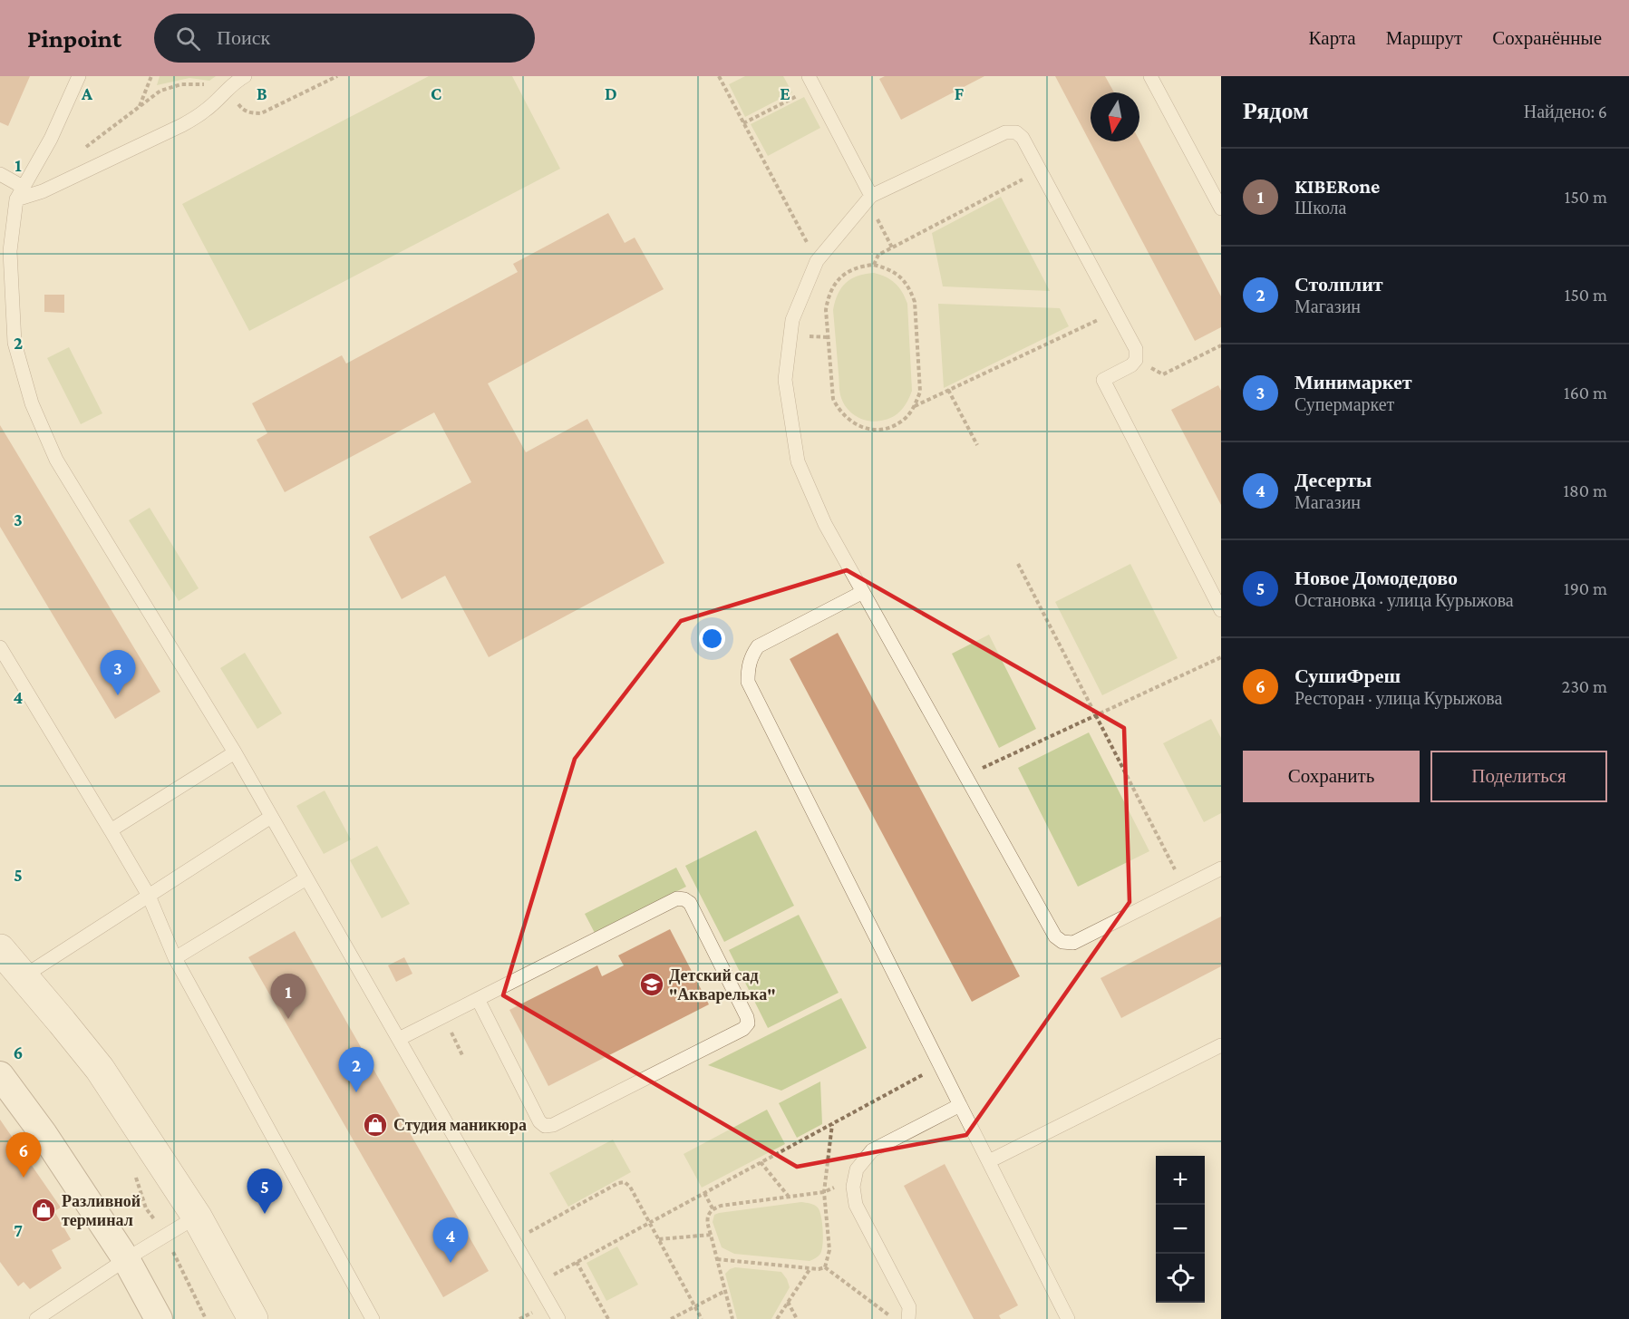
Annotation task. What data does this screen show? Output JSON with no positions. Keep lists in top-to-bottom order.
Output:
{
  "places": {
    "school or university": ["Детский сад \"Акварелька\""],
    "shop": ["Студия маникюра", "Разливной терминал"]
  },
  "north": "bottom",
  "page": {
    "header": "Pinpoint",
    "search": "Поиск",
    "nav": ["Карта", "Маршрут", "Сохранённые"],
    "heading": ["Рядом", "Найдено: 6"],
    "list": [
      {
        "mark": "1",
        "name": "KIBERone",
        "note": "Школа",
        "value": "150 m"
      },
      {
        "mark": "2",
        "name": "Столплит",
        "note": "Магазин",
        "value": "150 m"
      },
      {
        "mark": "3",
        "name": "Минимаркет",
        "note": "Супермаркет",
        "value": "160 m"
      },
      {
        "mark": "4",
        "name": "Десерты",
        "note": "Магазин",
        "value": "180 m"
      },
      {
        "mark": "5",
        "name": "Новое Домодедово",
        "note": "Остановка · улица Курыжова",
        "value": "190 m"
      },
      {
        "mark": "6",
        "name": "СушиФреш",
        "note": "Ресторан · улица Курыжова",
        "value": "230 m"
      }
    ],
    "pins": [
      "3",
      "1",
      "2",
      "6",
      "5",
      "4"
    ],
    "buttons": ["Сохранить", "Поделиться"],
    "map_buttons": ["+", "−"]
  },
  "grid": {
    "columns": [
      "A",
      "B",
      "C",
      "D",
      "E",
      "F"
    ],
    "rows": [
      "1",
      "2",
      "3",
      "4",
      "5",
      "6",
      "7"
    ]
  }
}
